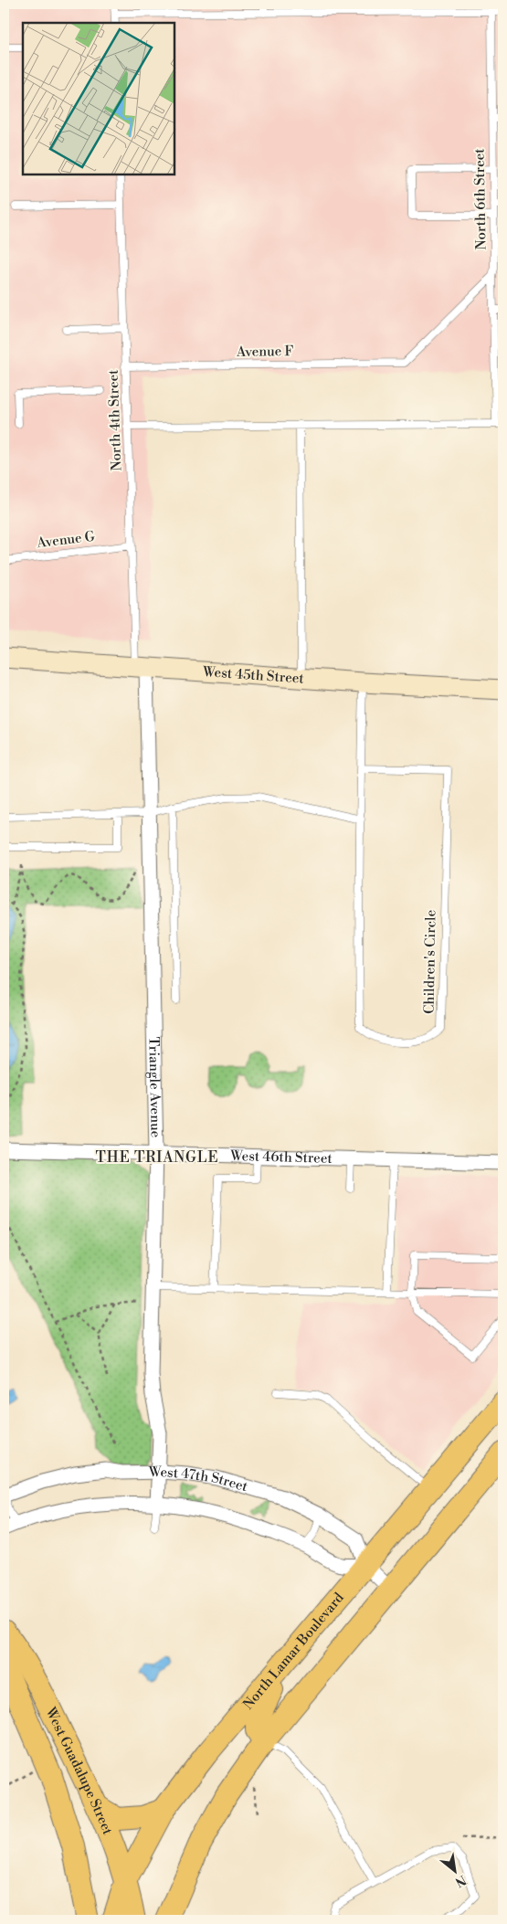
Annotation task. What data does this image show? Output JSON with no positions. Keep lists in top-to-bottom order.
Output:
{
  "streets": {
    "main road": ["West 45th Street", "North Lamar Boulevard", "West Guadalupe Street"],
    "street": ["Triangle Avenue", "West 46th Street", "West 47th Street"],
    "lane": [
      "North 6th Street",
      "Avenue F",
      "North 4th Street",
      "Avenue G",
      "Children's Circle"
    ]
  },
  "crossings": [
    ["North 6th Street", "Avenue F"],
    ["Avenue F", "North 4th Street"],
    ["North 4th Street", "Avenue G"],
    ["North 4th Street", "West 45th Street"],
    ["North 4th Street", "Triangle Avenue"],
    ["West 45th Street", "Children's Circle"],
    ["West 45th Street", "Triangle Avenue"],
    ["Triangle Avenue", "West 46th Street"],
    ["Triangle Avenue", "West 47th Street"],
    ["West 47th Street", "North Lamar Boulevard"],
    ["North Lamar Boulevard", "West Guadalupe Street"]
  ],
  "districts": ["THE TRIANGLE"],
  "north": "bottom right"
}
